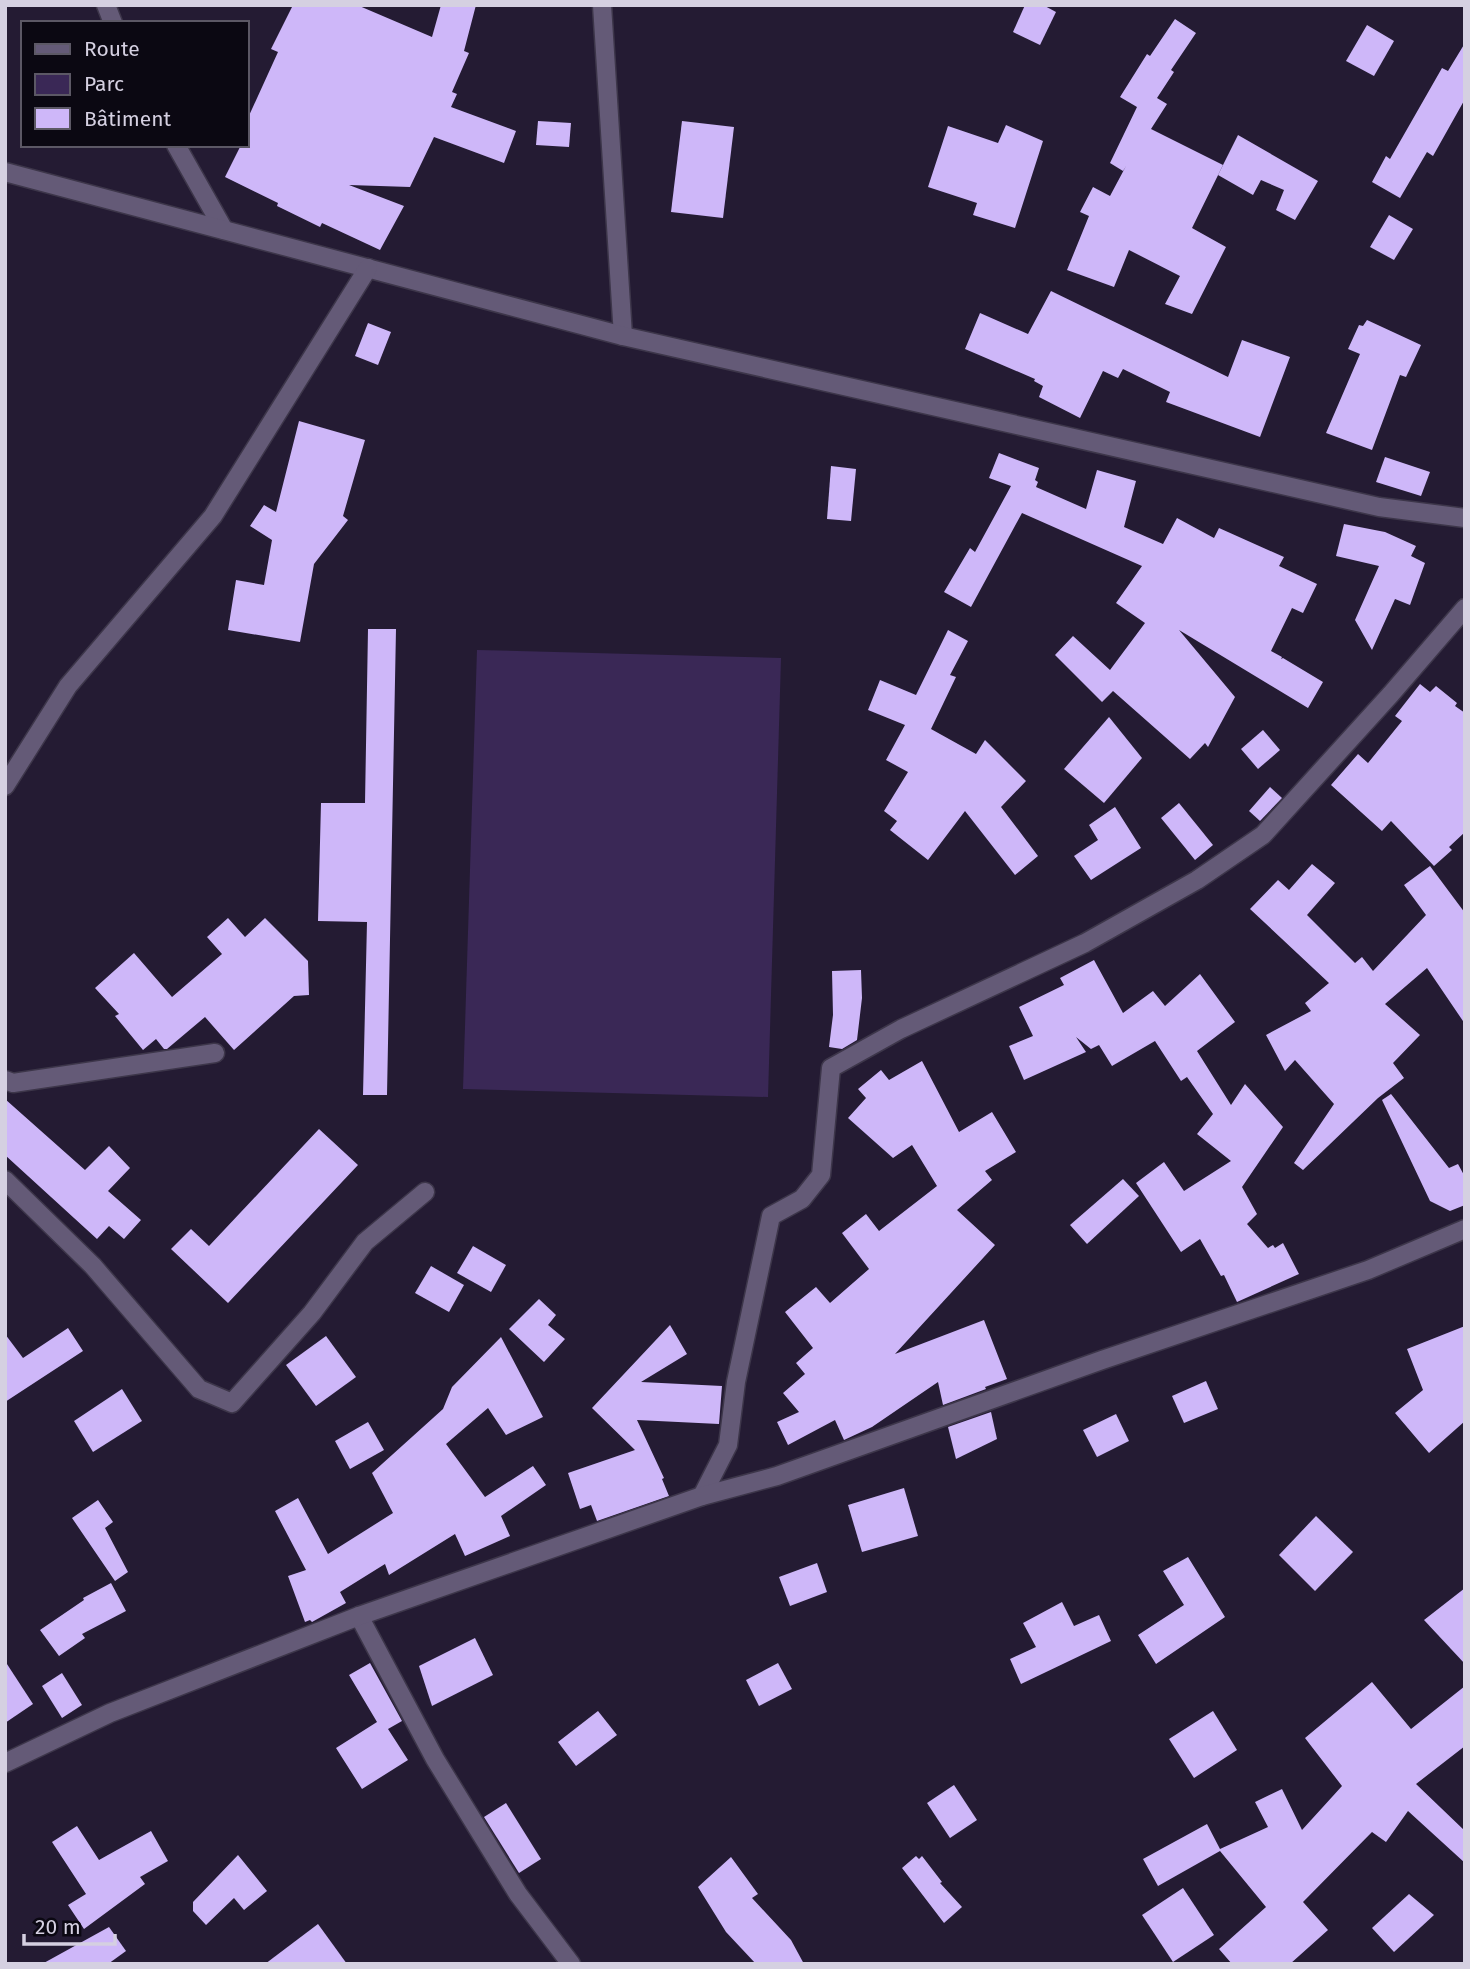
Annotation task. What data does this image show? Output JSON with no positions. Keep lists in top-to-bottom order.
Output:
{
  "legend": ["Route", "Parc", "Bâtiment"],
  "scale_bar": "20 m"
}
